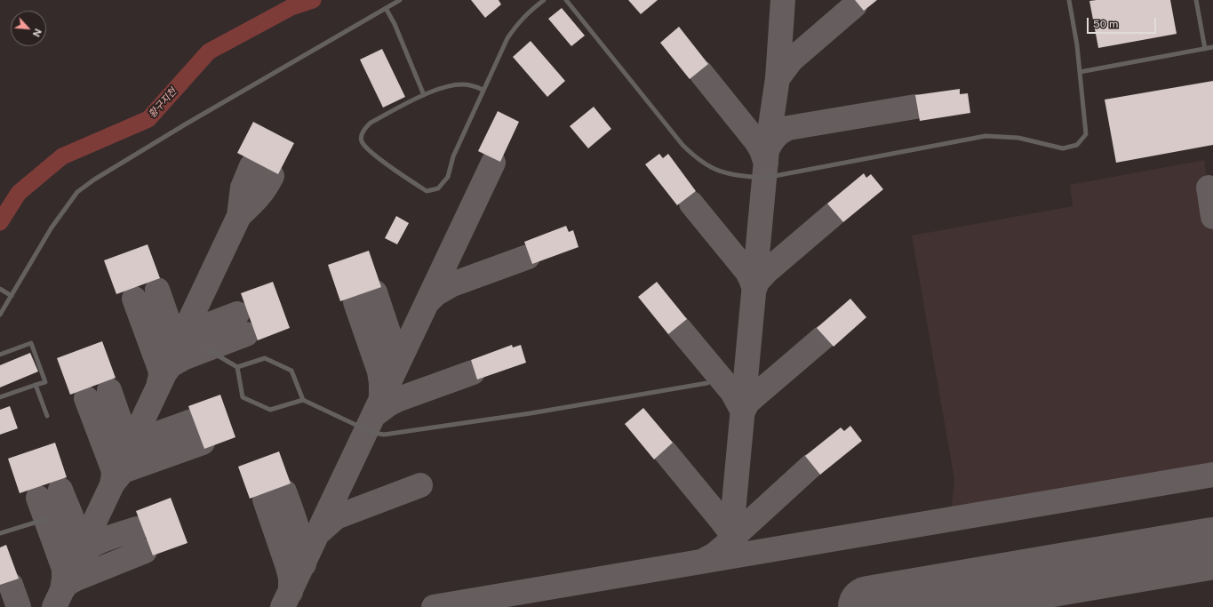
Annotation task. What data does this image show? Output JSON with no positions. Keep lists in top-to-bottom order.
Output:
{
  "water": ["황구지천"],
  "scale_bar": "50 m",
  "north": "bottom right"
}
